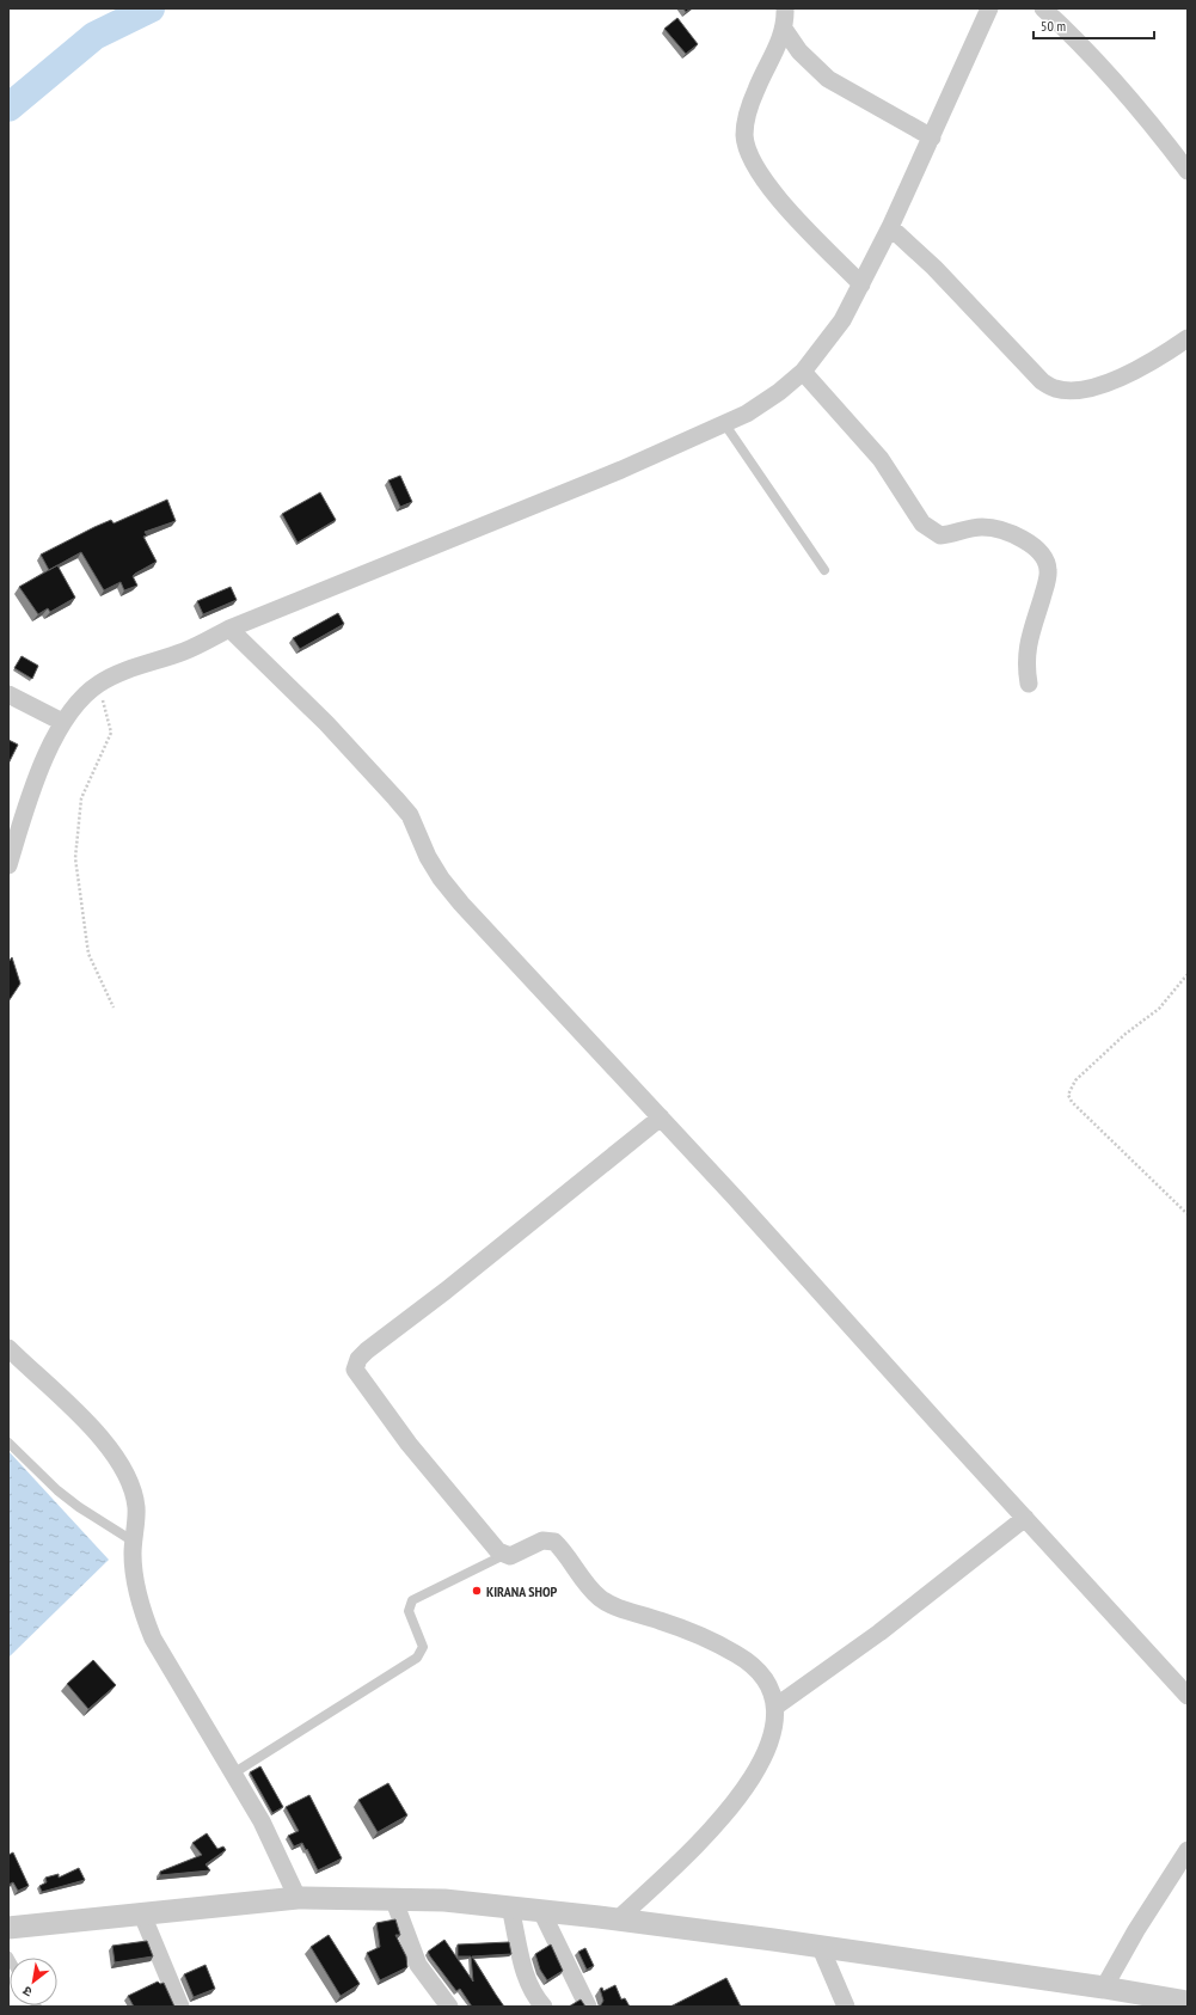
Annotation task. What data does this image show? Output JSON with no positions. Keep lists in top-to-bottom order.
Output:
{
  "places": ["KIRANA SHOP"],
  "scale_bar": "50 m",
  "north": "bottom left"
}
